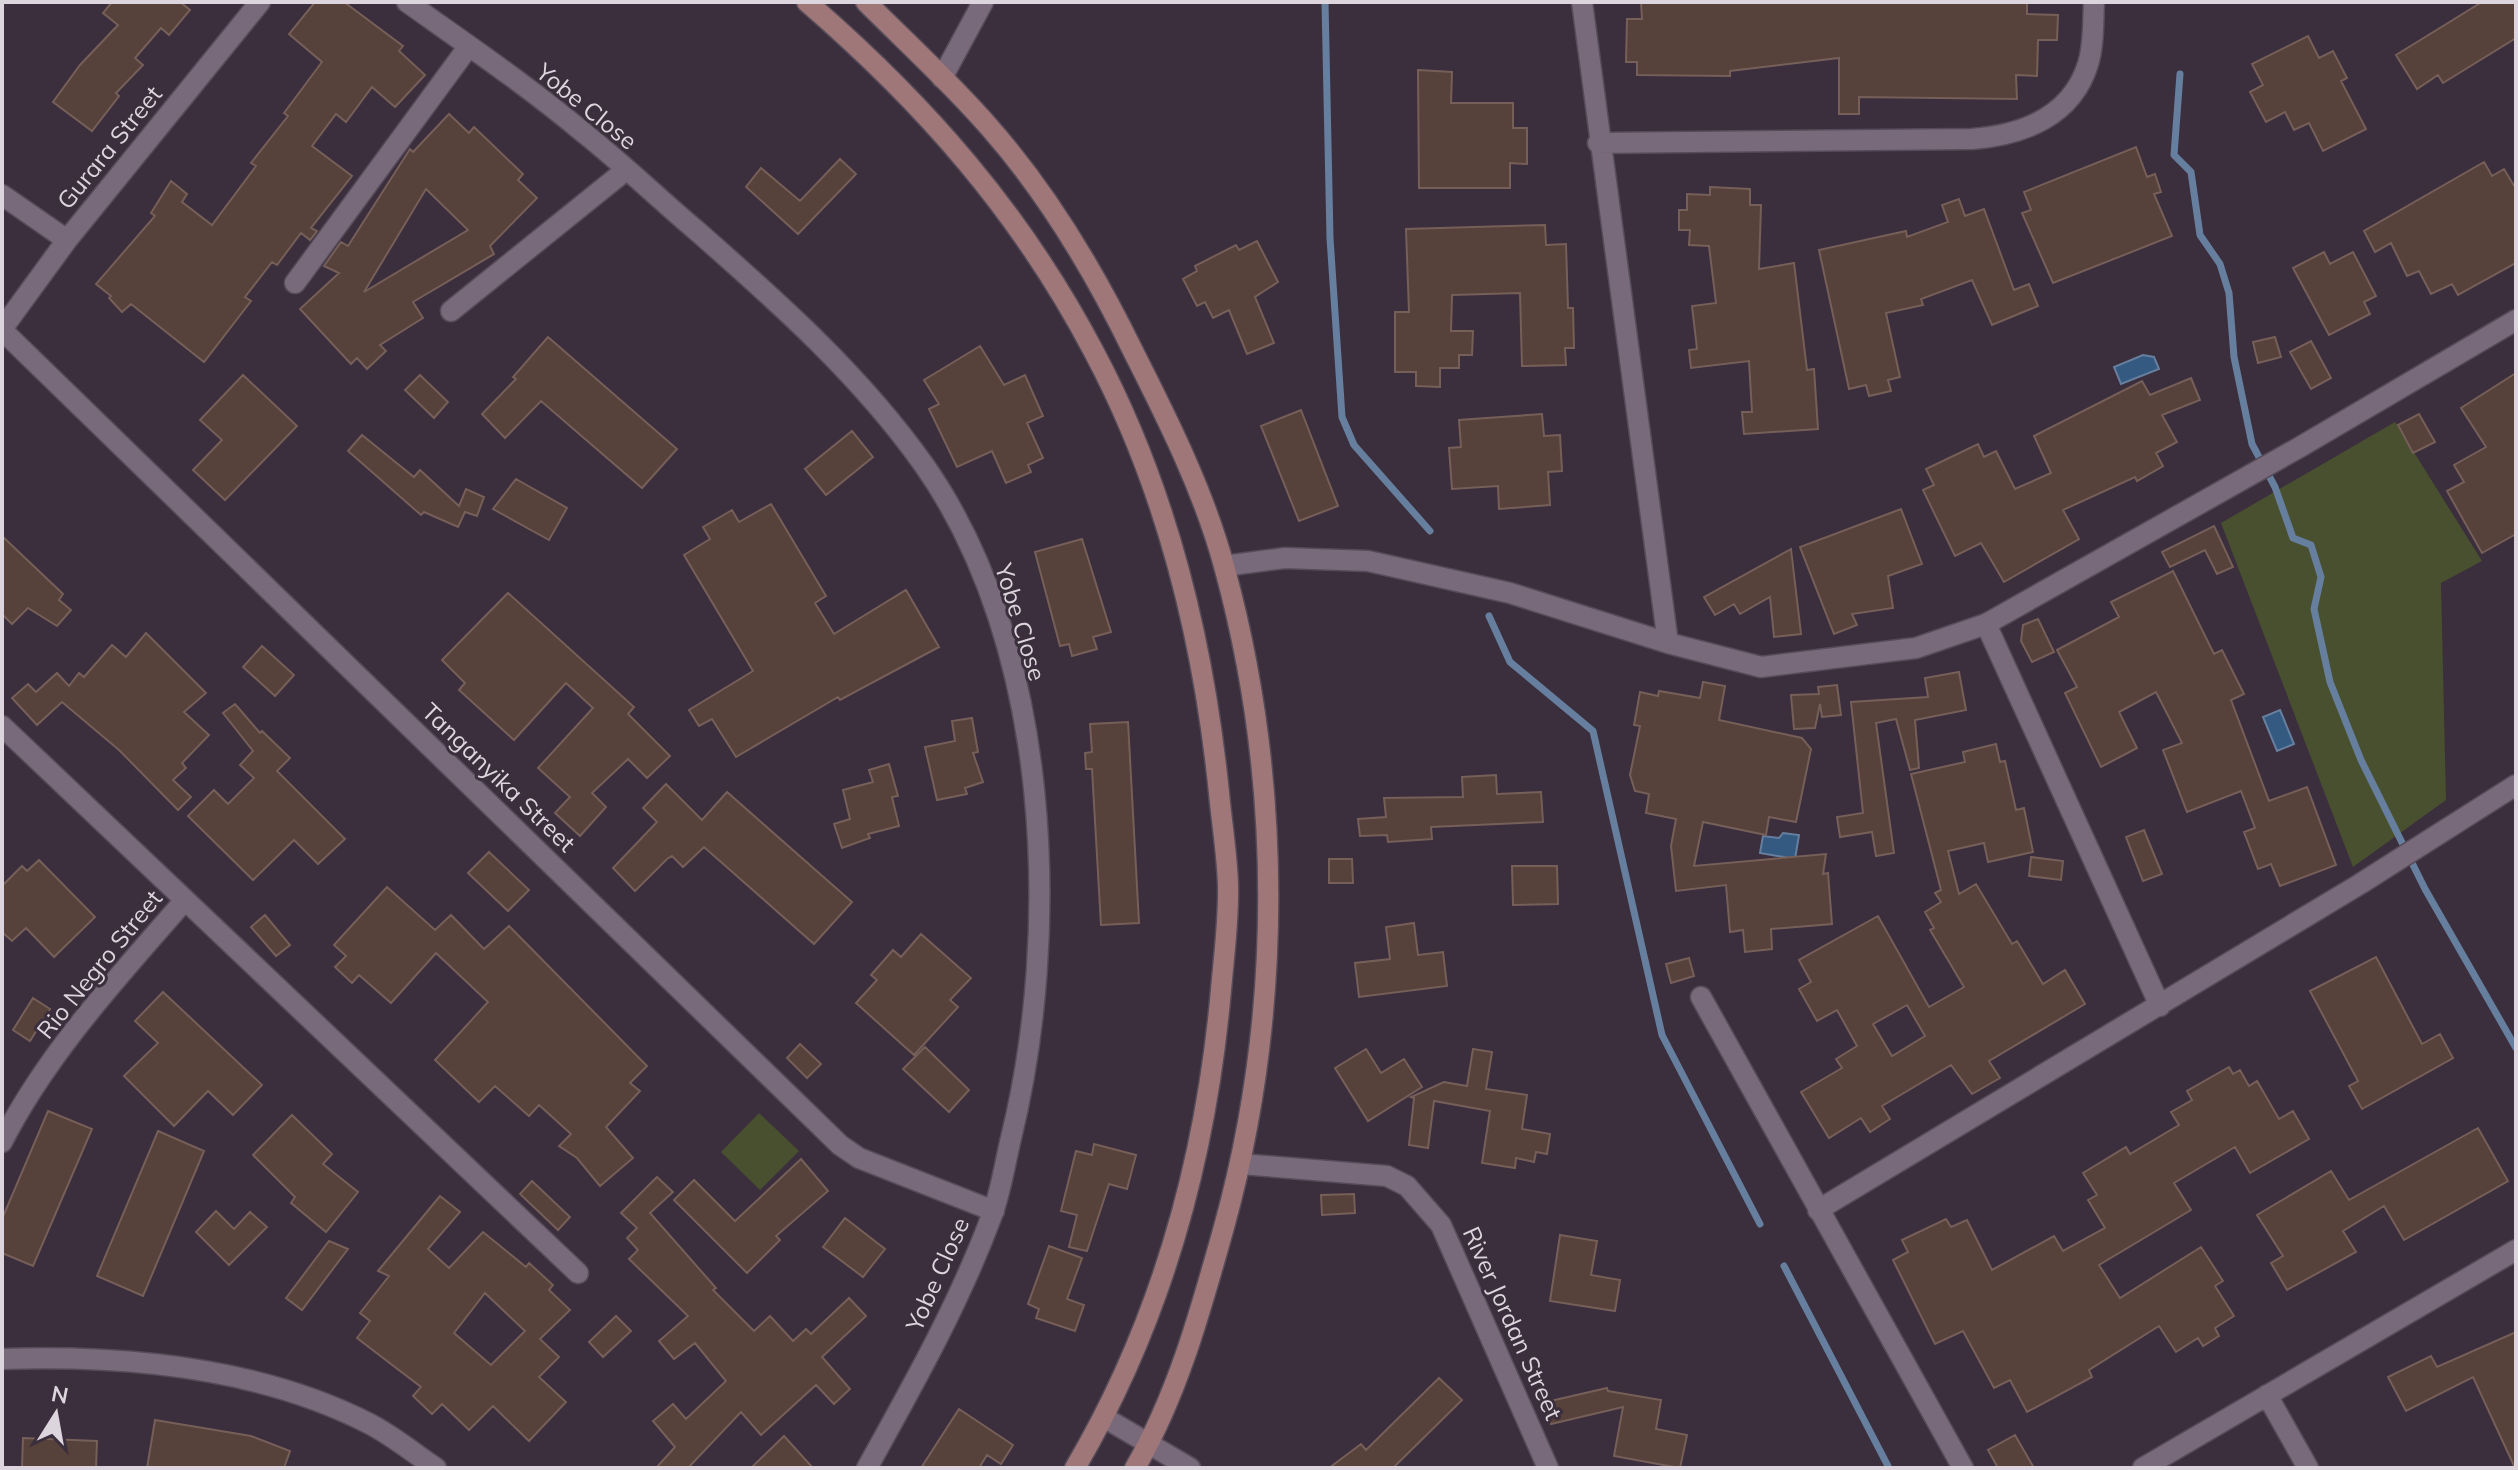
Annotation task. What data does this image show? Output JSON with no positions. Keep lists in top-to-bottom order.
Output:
{
  "streets": {
    "street": [
      "Yobe Close",
      "Gurara Street",
      "Tanganyika Street",
      "Rio Negro Street",
      "River Jordan Street"
    ]
  },
  "crossings": [
    ["Yobe Close", "Tanganyika Street"],
    ["Gurara Street", "Tanganyika Street"]
  ],
  "north": "top"
}
